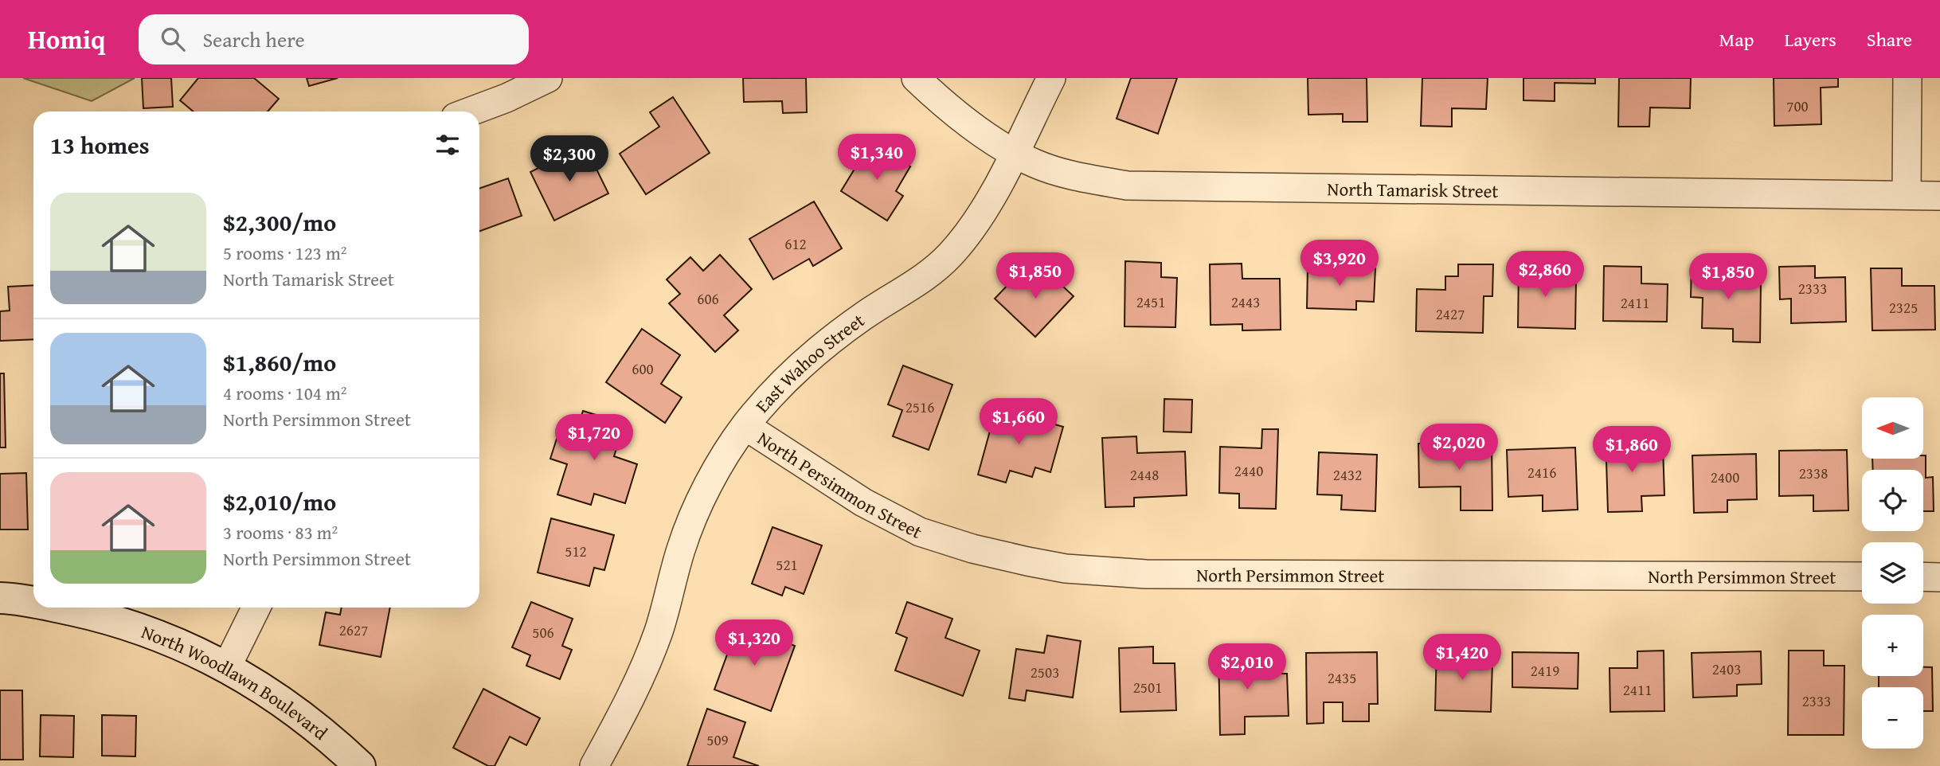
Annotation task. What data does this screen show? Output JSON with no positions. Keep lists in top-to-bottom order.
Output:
{
  "streets": {
    "street": [
      "North Tamarisk Street",
      "East Wahoo Street",
      "North Persimmon Street",
      "North Woodlawn Boulevard"
    ]
  },
  "crossings": [
    ["North Tamarisk Street", "East Wahoo Street"],
    ["East Wahoo Street", "North Persimmon Street"]
  ],
  "house_numbers": [
    "700",
    "612",
    "2333",
    "606",
    "2451",
    "2443",
    "2411",
    "2325",
    "2427",
    "600",
    "2516",
    "2440",
    "2416",
    "2338",
    "2448",
    "2432",
    "2400",
    "512",
    "521",
    "2627",
    "506",
    "2403",
    "2419",
    "2503",
    "2435",
    "2501",
    "2411",
    "2333",
    "509"
  ],
  "north": "left",
  "page": {
    "header": "Homiq",
    "search": "Search here",
    "nav": ["Map", "Layers", "Share"],
    "heading": "13 homes",
    "price": [
      "$1,340",
      "$2,300",
      "$3,920",
      "$2,860",
      "$1,850",
      "$1,850",
      "$1,660",
      "$1,720",
      "$2,020",
      "$1,860",
      "$1,320",
      "$1,420",
      "$2,010"
    ],
    "list": [
      {
        "name": "$2,300/mo",
        "note": "5 rooms · 123 m² · North Tamarisk Street"
      },
      {
        "name": "$1,860/mo",
        "note": "4 rooms · 104 m² · North Persimmon Street"
      },
      {
        "name": "$2,010/mo",
        "note": "3 rooms · 83 m² · North Persimmon Street"
      }
    ],
    "map_buttons": ["+", "−"]
  }
}
